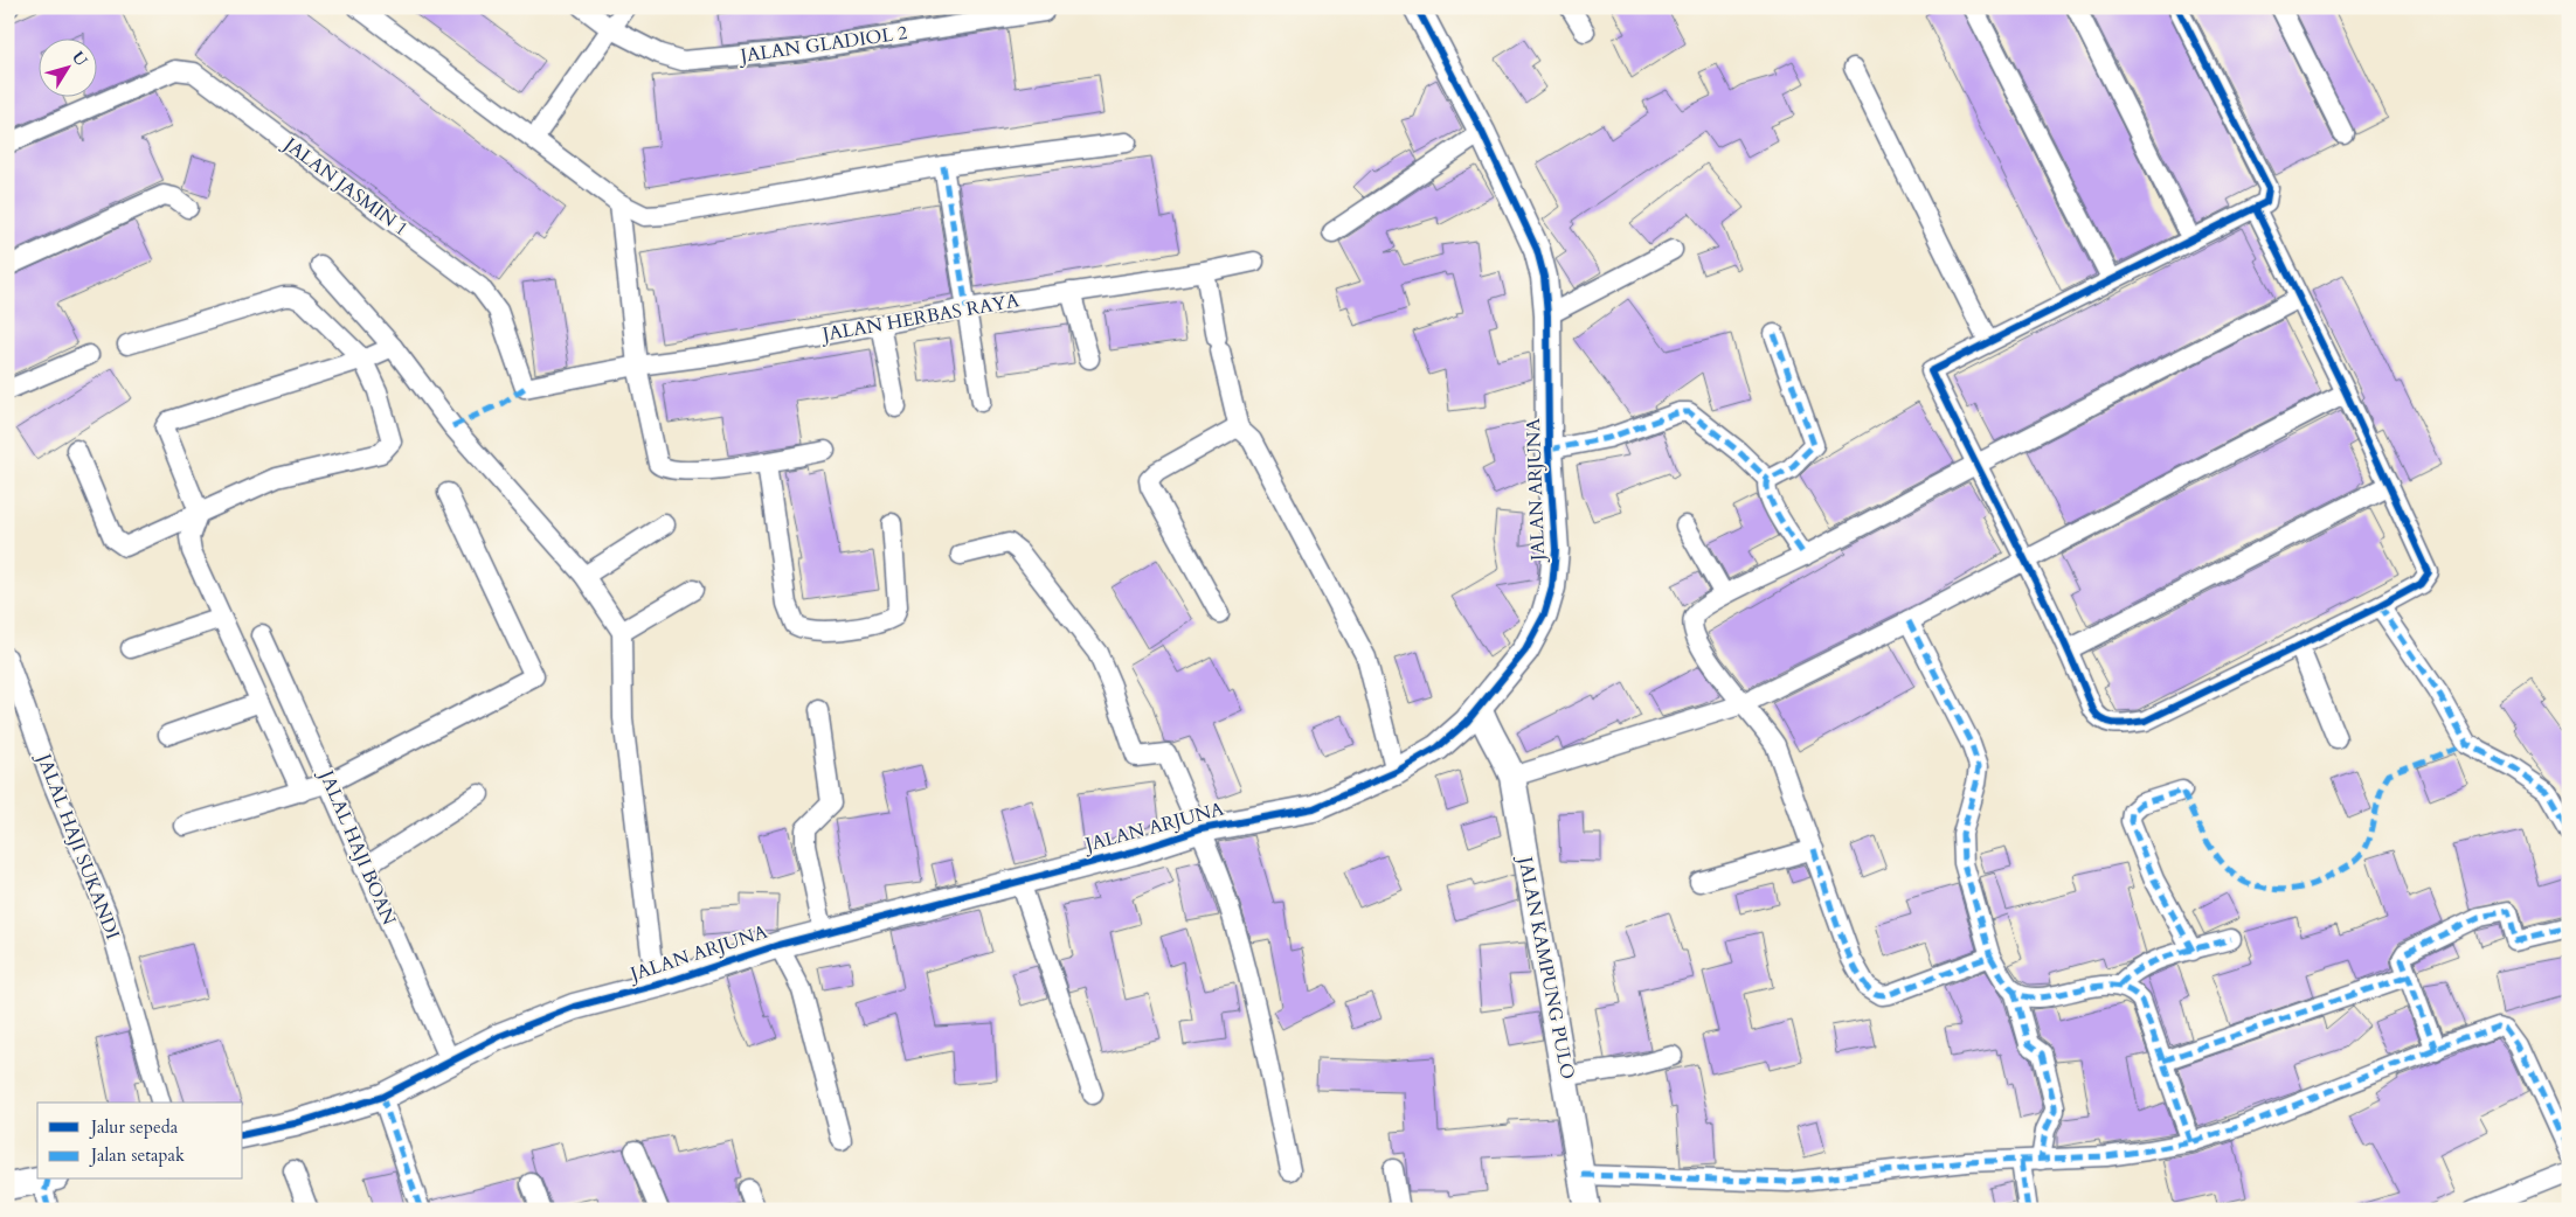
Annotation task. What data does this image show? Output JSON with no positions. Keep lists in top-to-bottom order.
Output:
{
  "streets": {
    "street": [
      "JALAN GLADIOL 2",
      "JALAN JASMIN 1",
      "JALAN HERBAS RAYA",
      "JALAN ARJUNA",
      "JALAL HAJI SUKANDI",
      "JALAL HAJI BOAN",
      "JALAN KAMPUNG PULO"
    ]
  },
  "crossings": [
    ["JALAN JASMIN 1", "JALAN HERBAS RAYA"],
    ["JALAN ARJUNA", "JALAL HAJI BOAN"],
    ["JALAN ARJUNA", "JALAN KAMPUNG PULO"]
  ],
  "legend": ["Jalur sepeda", "Jalan setapak"],
  "north": "top right"
}
